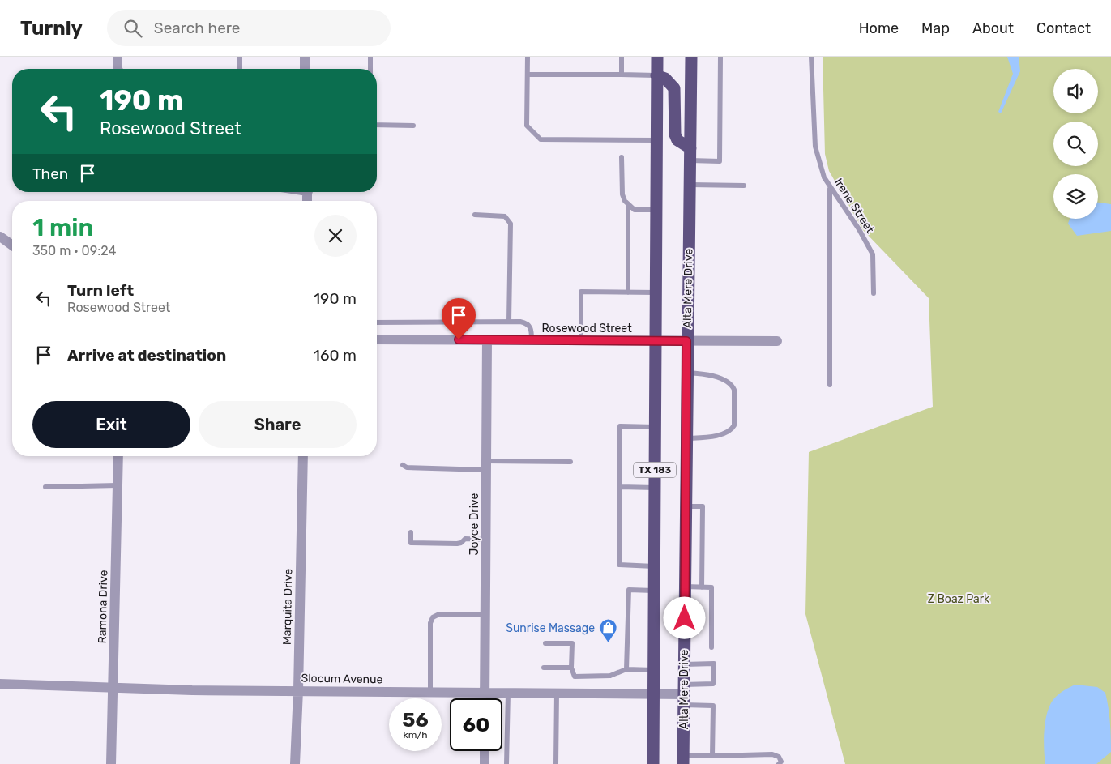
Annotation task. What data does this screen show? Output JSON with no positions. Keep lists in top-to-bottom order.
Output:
{
  "streets": {
    "main road": ["Alta Mere Drive", "TX 183"],
    "street": [
      "Rosewood Street",
      "Joyce Drive",
      "Ramona Drive",
      "Marquita Drive",
      "Slocum Avenue"
    ],
    "lane": ["Irene Street"]
  },
  "crossings": [
    ["Alta Mere Drive", "Rosewood Street"],
    ["Alta Mere Drive", "Slocum Avenue"],
    ["Rosewood Street", "TX 183"],
    ["Rosewood Street", "Joyce Drive"],
    ["TX 183", "Slocum Avenue"],
    ["Joyce Drive", "Slocum Avenue"],
    ["Ramona Drive", "Slocum Avenue"],
    ["Marquita Drive", "Slocum Avenue"]
  ],
  "parks": ["Z Boaz Park"],
  "places": {
    "shop": ["Sunrise Massage"]
  },
  "page": {
    "header": "Turnly",
    "search": "Search here",
    "nav": [
      "Home",
      "Map",
      "About",
      "Contact"
    ],
    "turn": ["190 m", "Rosewood Street"],
    "then": "Then",
    "heading": ["1 min", "350 m · 09:24"],
    "list": [
      {
        "name": "Turn left",
        "note": "Rosewood Street",
        "value": "190 m"
      },
      {
        "name": "Arrive at destination",
        "value": "160 m"
      }
    ],
    "buttons": ["Exit", "Share"],
    "speed": "56 km/h",
    "limit": "60"
  }
}
